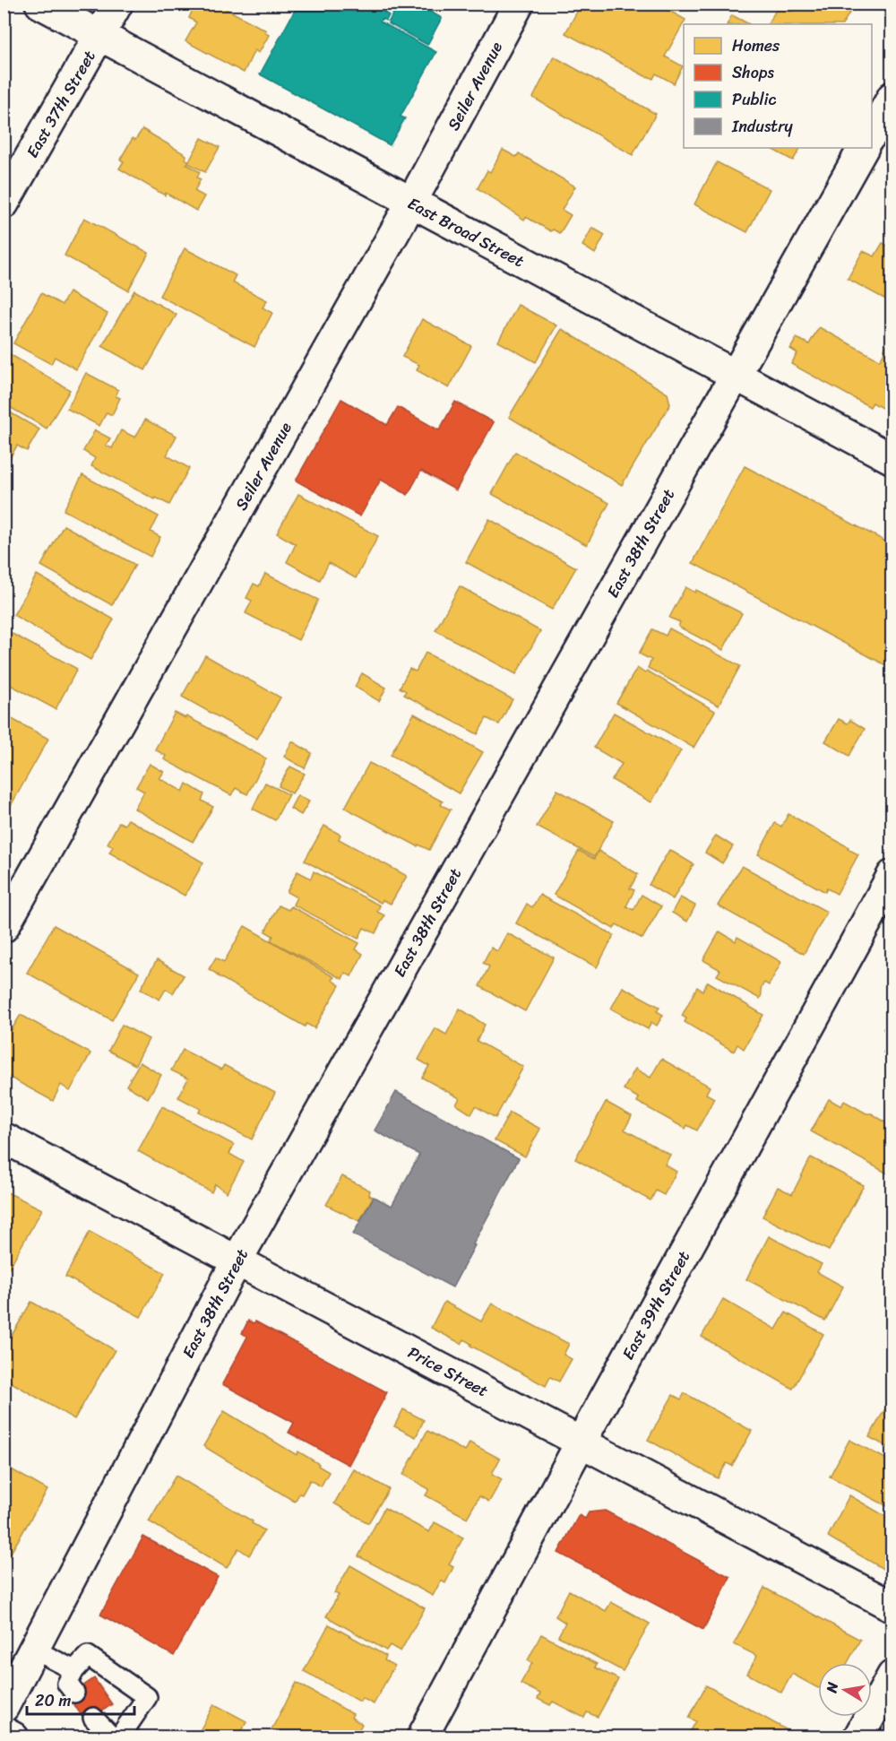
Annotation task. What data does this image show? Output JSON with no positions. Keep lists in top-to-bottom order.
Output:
{
  "streets": {
    "street": [
      "Seiler Avenue",
      "East 37th Street",
      "East Broad Street",
      "East 38th Street",
      "East 39th Street",
      "Price Street"
    ]
  },
  "crossings": [
    ["Seiler Avenue", "East Broad Street"],
    ["East 37th Street", "East Broad Street"],
    ["East Broad Street", "East 38th Street"],
    ["East 38th Street", "Price Street"],
    ["East 39th Street", "Price Street"]
  ],
  "legend": [
    "Homes",
    "Shops",
    "Public",
    "Industry"
  ],
  "scale_bar": "20 m",
  "north": "left"
}
